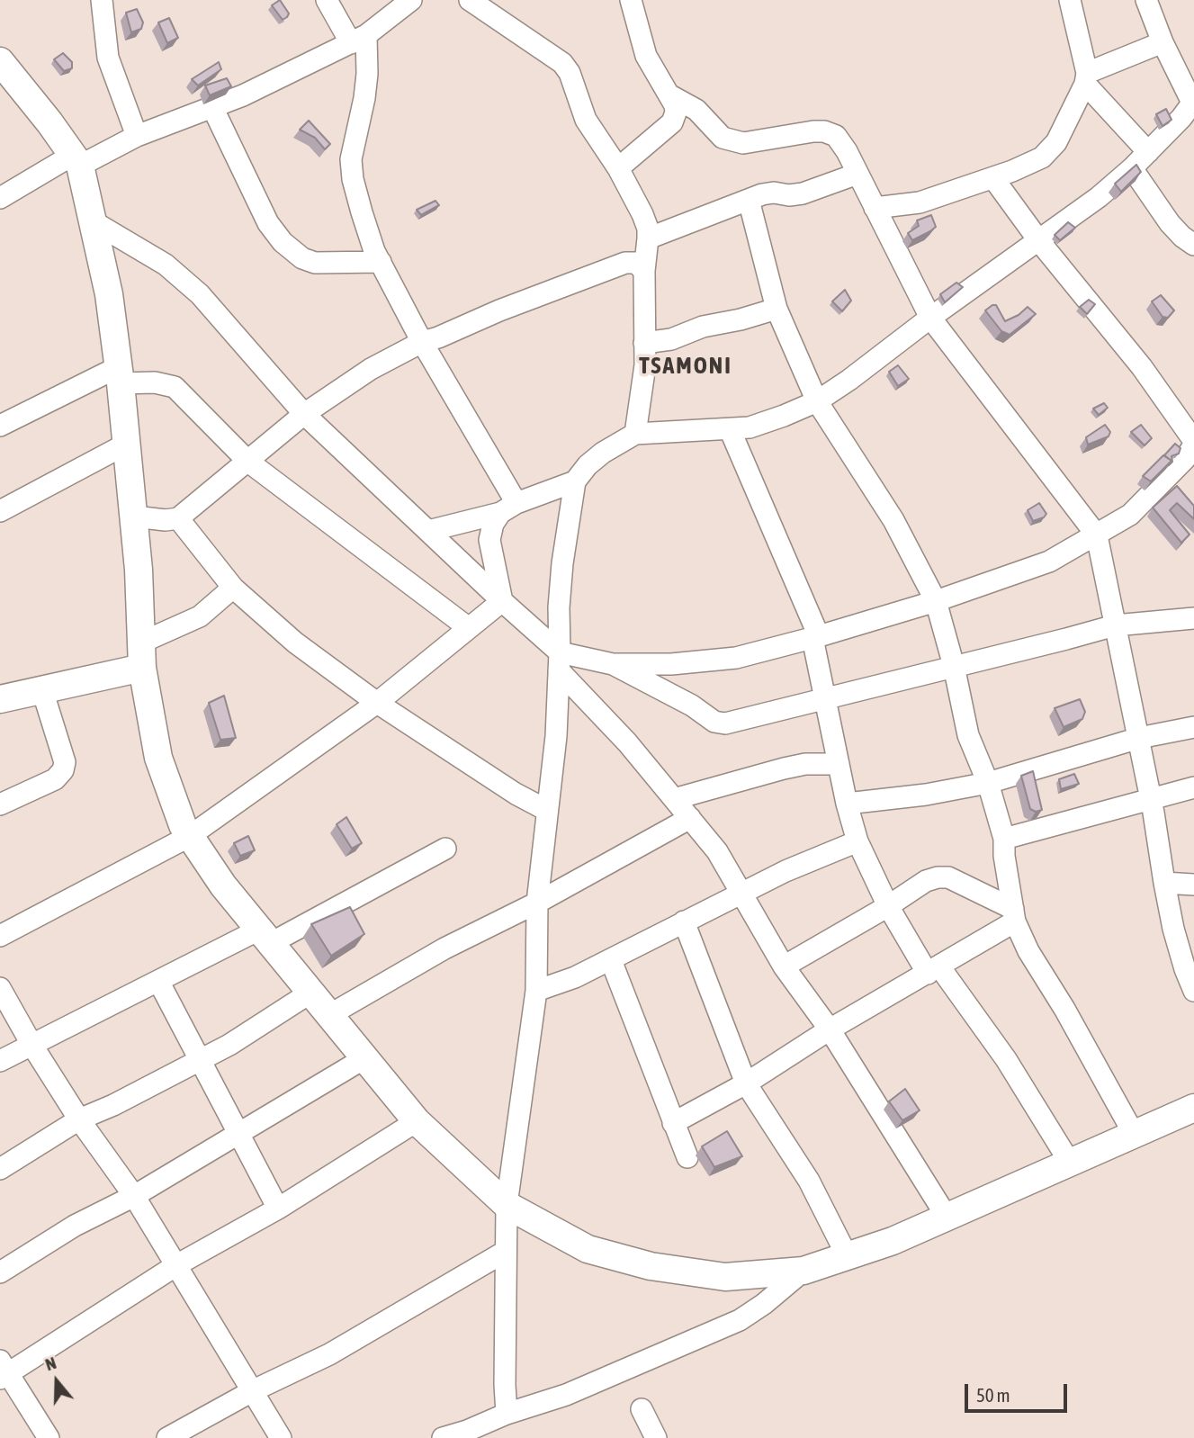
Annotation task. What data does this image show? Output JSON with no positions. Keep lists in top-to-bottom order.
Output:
{
  "districts": ["TSAMONI"],
  "scale_bar": "50 m",
  "north": "top"
}
